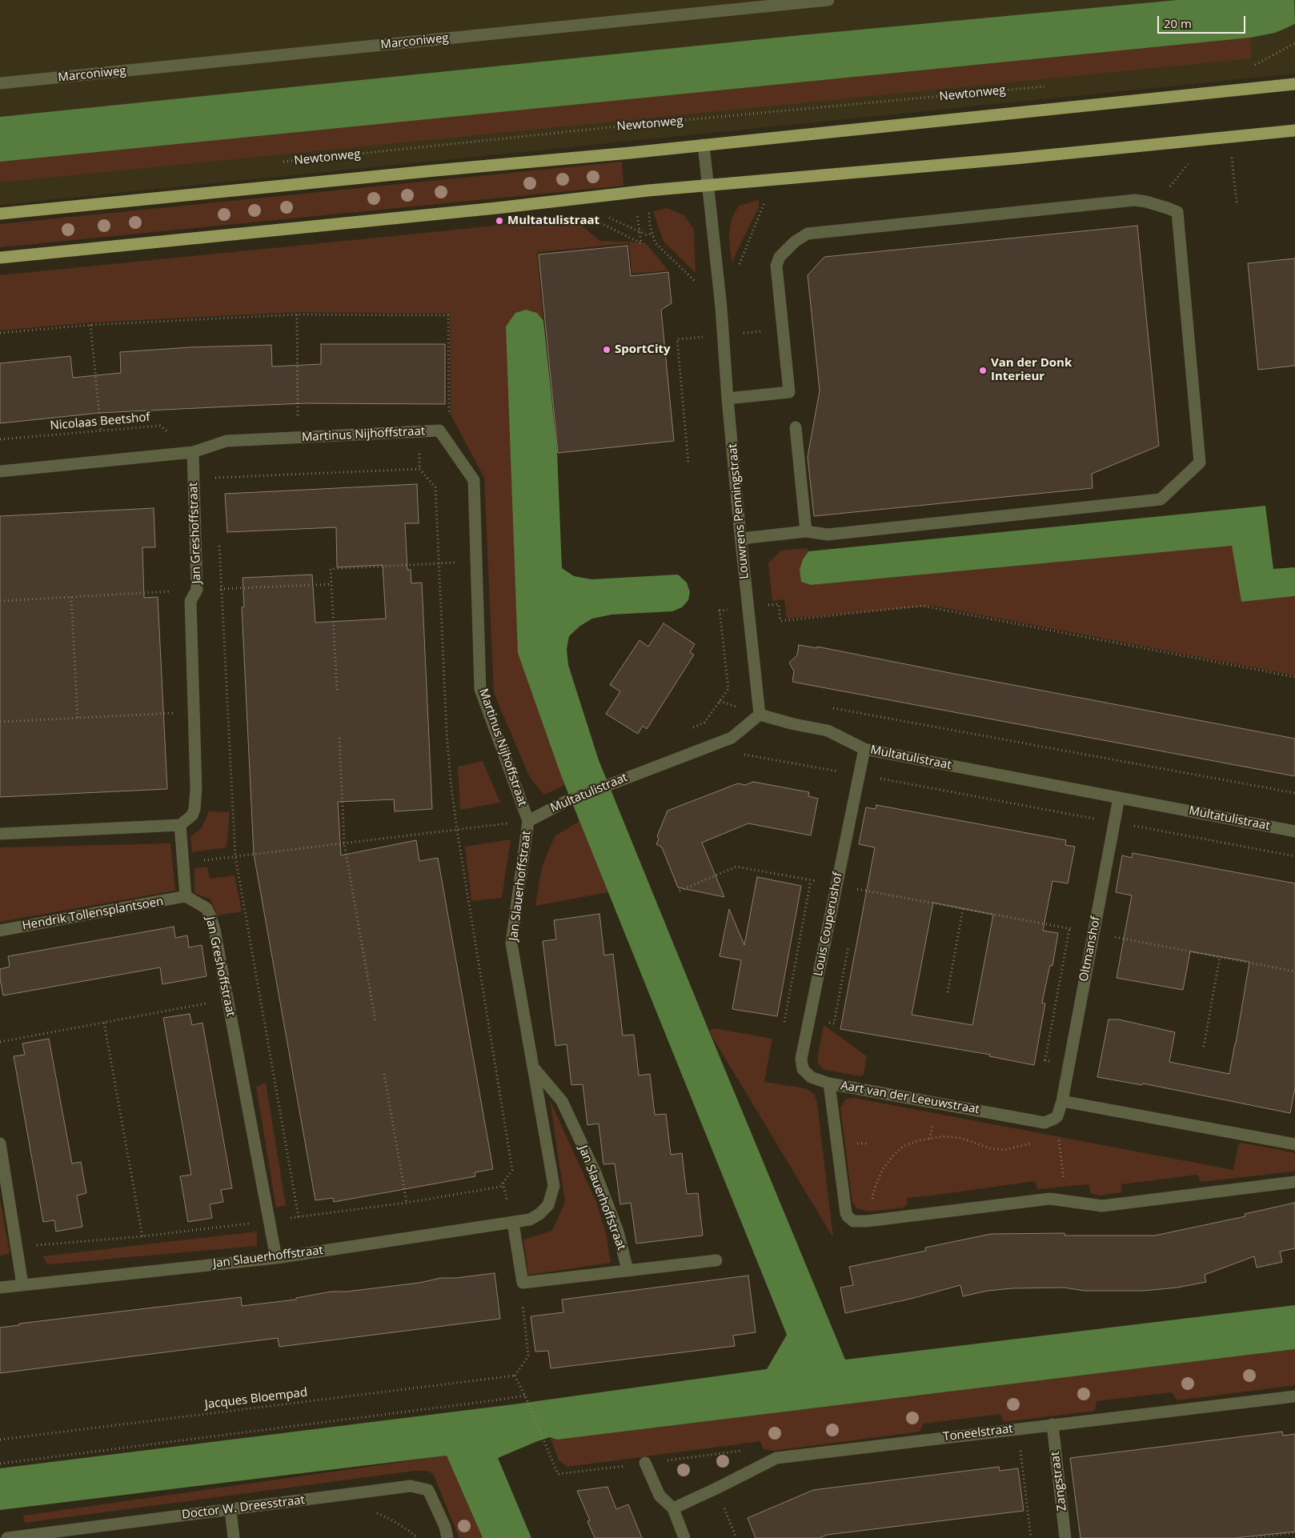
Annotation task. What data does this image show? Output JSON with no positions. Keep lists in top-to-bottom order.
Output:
{
  "streets": {
    "main road": ["Newtonweg"],
    "street": [
      "Marconiweg",
      "Martinus Nijhoffstraat",
      "Louwrens Penningstraat",
      "Jan Greshoffstraat",
      "Multatulistraat",
      "Jan Slauerhoffstraat",
      "Hendrik Tollensplantsoen",
      "Louis Couperushof",
      "Oltmanshof",
      "Aart van der Leeuwstraat",
      "Toneelstraat",
      "Zangstraat",
      "Doctor W. Dreesstraat"
    ],
    "path": ["Nicolaas Beetshof", "Jacques Bloempad"]
  },
  "crossings": [
    ["Newtonweg", "Louwrens Penningstraat"],
    ["Nicolaas Beetshof", "Martinus Nijhoffstraat"],
    ["Nicolaas Beetshof", "Jan Greshoffstraat"],
    ["Martinus Nijhoffstraat", "Jan Greshoffstraat"],
    ["Martinus Nijhoffstraat", "Multatulistraat"],
    ["Martinus Nijhoffstraat", "Jan Slauerhoffstraat"],
    ["Louwrens Penningstraat", "Multatulistraat"],
    ["Jan Greshoffstraat", "Jan Slauerhoffstraat"],
    ["Jan Greshoffstraat", "Hendrik Tollensplantsoen"],
    ["Multatulistraat", "Jan Slauerhoffstraat"],
    ["Multatulistraat", "Louis Couperushof"],
    ["Multatulistraat", "Oltmanshof"],
    ["Louis Couperushof", "Aart van der Leeuwstraat"],
    ["Toneelstraat", "Zangstraat"]
  ],
  "places": ["Multatulistraat", "SportCity", "Van der Donk Interieur"],
  "scale_bar": "20 m"
}
